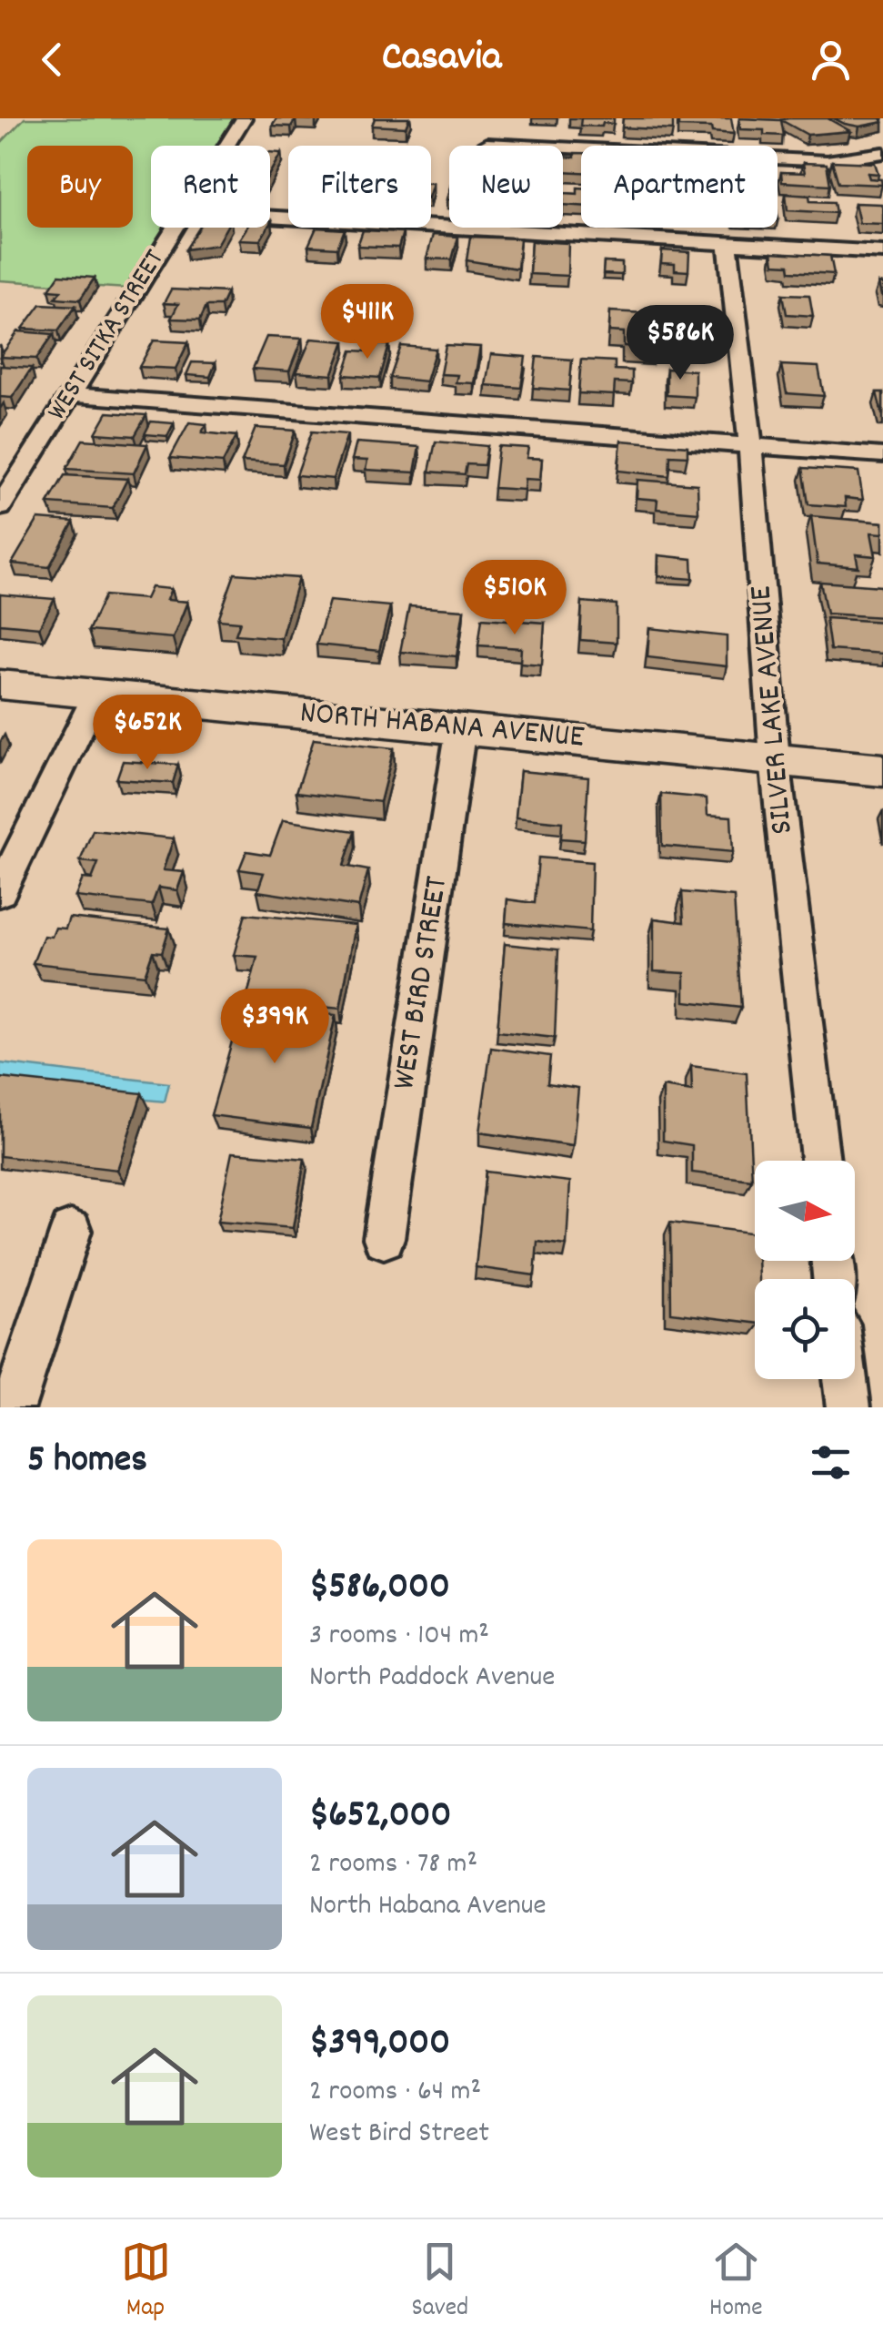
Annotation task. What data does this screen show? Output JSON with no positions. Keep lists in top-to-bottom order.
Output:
{
  "streets": {
    "street": [
      "WEST SITKA STREET",
      "SILVER LAKE AVENUE",
      "NORTH HABANA AVENUE",
      "WEST BIRD STREET"
    ]
  },
  "crossings": [
    ["SILVER LAKE AVENUE", "NORTH HABANA AVENUE"],
    ["NORTH HABANA AVENUE", "WEST BIRD STREET"]
  ],
  "north": "right",
  "page": {
    "header": "Casavia",
    "chip": [
      "Buy",
      "Rent",
      "Filters",
      "New",
      "Apartment"
    ],
    "price": [
      "$411K",
      "$586K",
      "$510K",
      "$652K",
      "$399K"
    ],
    "heading": "5 homes",
    "list": [
      {
        "name": "$586,000",
        "note": "3 rooms · 104 m² · North Paddock Avenue"
      },
      {
        "name": "$652,000",
        "note": "2 rooms · 78 m² · North Habana Avenue"
      },
      {
        "name": "$399,000",
        "note": "2 rooms · 64 m² · West Bird Street"
      }
    ],
    "tabs": ["Map", "Saved", "Home"]
  }
}
